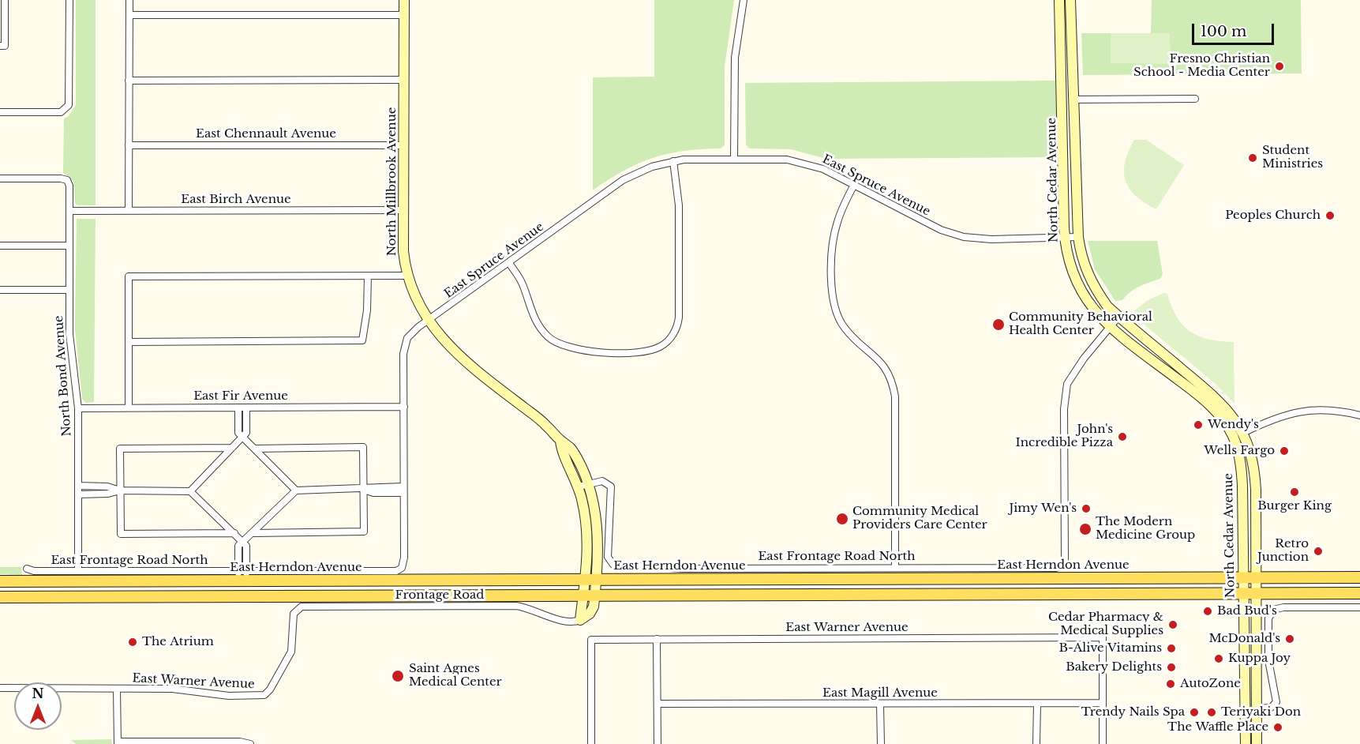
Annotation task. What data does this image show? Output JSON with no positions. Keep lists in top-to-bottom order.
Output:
{
  "streets": {
    "main road": ["North Cedar Avenue", "North Millbrook Avenue", "East Herndon Avenue"],
    "street": [
      "East Chennault Avenue",
      "East Spruce Avenue",
      "East Birch Avenue",
      "North Bond Avenue",
      "East Fir Avenue",
      "East Frontage Road North",
      "Frontage Road",
      "East Warner Avenue",
      "East Magill Avenue"
    ]
  },
  "crossings": [
    ["East Chennault Avenue", "North Millbrook Avenue"],
    ["North Cedar Avenue", "East Spruce Avenue"],
    ["North Cedar Avenue", "East Frontage Road North"],
    ["North Cedar Avenue", "East Herndon Avenue"],
    ["North Millbrook Avenue", "East Spruce Avenue"],
    ["North Millbrook Avenue", "East Birch Avenue"],
    ["North Millbrook Avenue", "East Frontage Road North"],
    ["North Millbrook Avenue", "East Herndon Avenue"],
    ["North Millbrook Avenue", "Frontage Road"],
    ["East Spruce Avenue", "East Fir Avenue"],
    ["East Spruce Avenue", "East Frontage Road North"],
    ["East Birch Avenue", "North Bond Avenue"],
    ["North Bond Avenue", "East Fir Avenue"],
    ["North Bond Avenue", "East Frontage Road North"],
    ["Frontage Road", "East Warner Avenue"],
    ["East Warner Avenue", "East Magill Avenue"]
  ],
  "places": [
    "Fresno Christian School - Media Center",
    "Student Ministries",
    "Peoples Church",
    "Community Behavioral Health Center",
    "Wendy's",
    "John's Incredible Pizza",
    "Wells Fargo",
    "Burger King",
    "Jimy Wen's",
    "Community Medical Providers Care Center",
    "The Modern Medicine Group",
    "Retro Junction",
    "Bad Bud's",
    "Cedar Pharmacy & Medical Supplies",
    "McDonald's",
    "The Atrium",
    "B-Alive Vitamins",
    "Kuppa Joy",
    "Bakery Delights",
    "Saint Agnes Medical Center",
    "AutoZone",
    "Trendy Nails Spa",
    "Teriyaki Don",
    "The Waffle Place"
  ],
  "scale_bar": "100 m",
  "north": "top"
}
